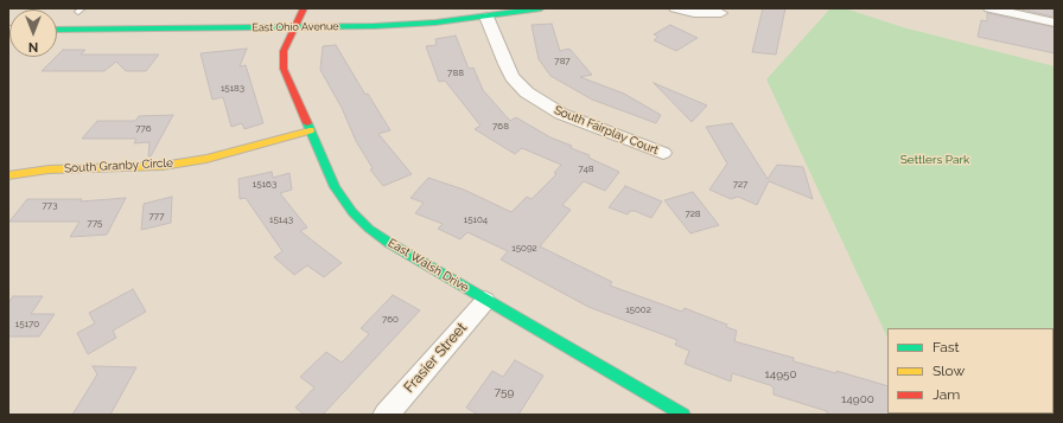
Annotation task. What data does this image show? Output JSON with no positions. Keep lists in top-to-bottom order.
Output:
{
  "streets": {
    "street": [
      "East Ohio Avenue",
      "South Fairplay Court",
      "South Granby Circle",
      "East Walsh Drive",
      "Frasier Street"
    ]
  },
  "crossings": [
    ["East Ohio Avenue", "South Fairplay Court"],
    ["East Ohio Avenue", "East Walsh Drive"],
    ["South Granby Circle", "East Walsh Drive"],
    ["East Walsh Drive", "Frasier Street"]
  ],
  "parks": ["Settlers Park"],
  "house_numbers": [
    "787",
    "788",
    "15183",
    "768",
    "776",
    "748",
    "15163",
    "727",
    "773",
    "728",
    "777",
    "15143",
    "15104",
    "775",
    "15092",
    "15002",
    "760",
    "15170",
    "14950",
    "759",
    "14900"
  ],
  "legend": ["Fast", "Slow", "Jam"],
  "north": "bottom"
}
